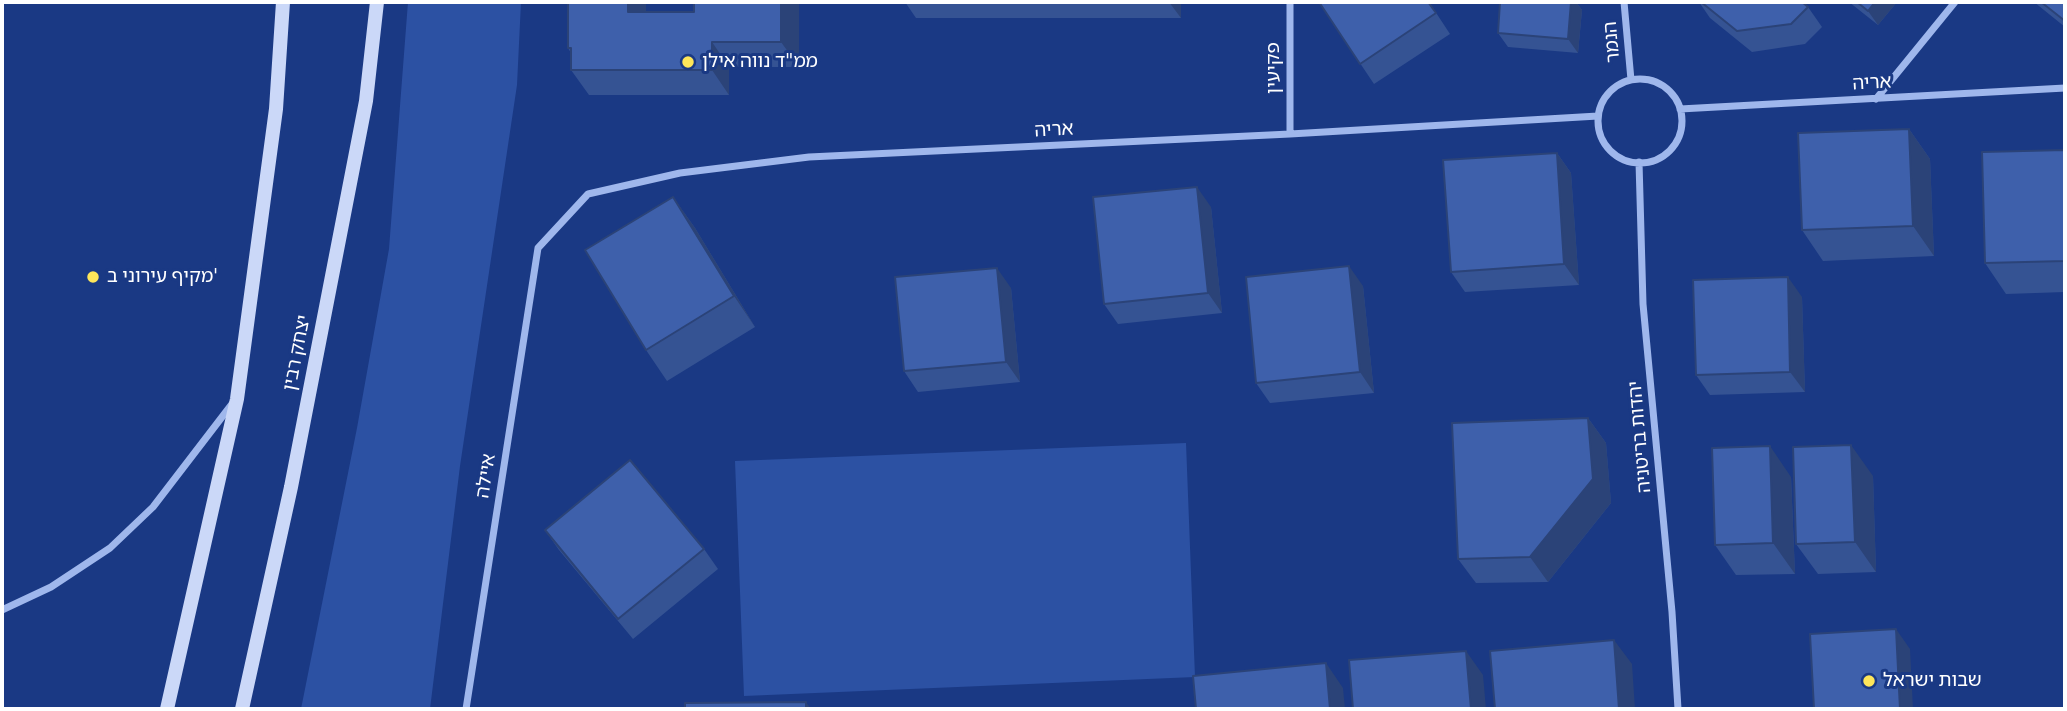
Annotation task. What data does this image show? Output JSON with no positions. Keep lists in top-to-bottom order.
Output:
{
  "streets": {
    "main road": ["יצחק רבין"],
    "street": [
      "הנמר",
      "פקיעין",
      "אריה",
      "יהדות בריטניה",
      "איילה"
    ]
  },
  "crossings": [
    ["הנמר", "אריה"],
    ["הנמר", "יהדות בריטניה"],
    ["פקיעין", "אריה"],
    ["אריה", "יהדות בריטניה"],
    ["אריה", "איילה"]
  ],
  "places": ["ממ\"ד נווה אילן", "מקיף עירוני ב'", "שבות ישראל"]
}
